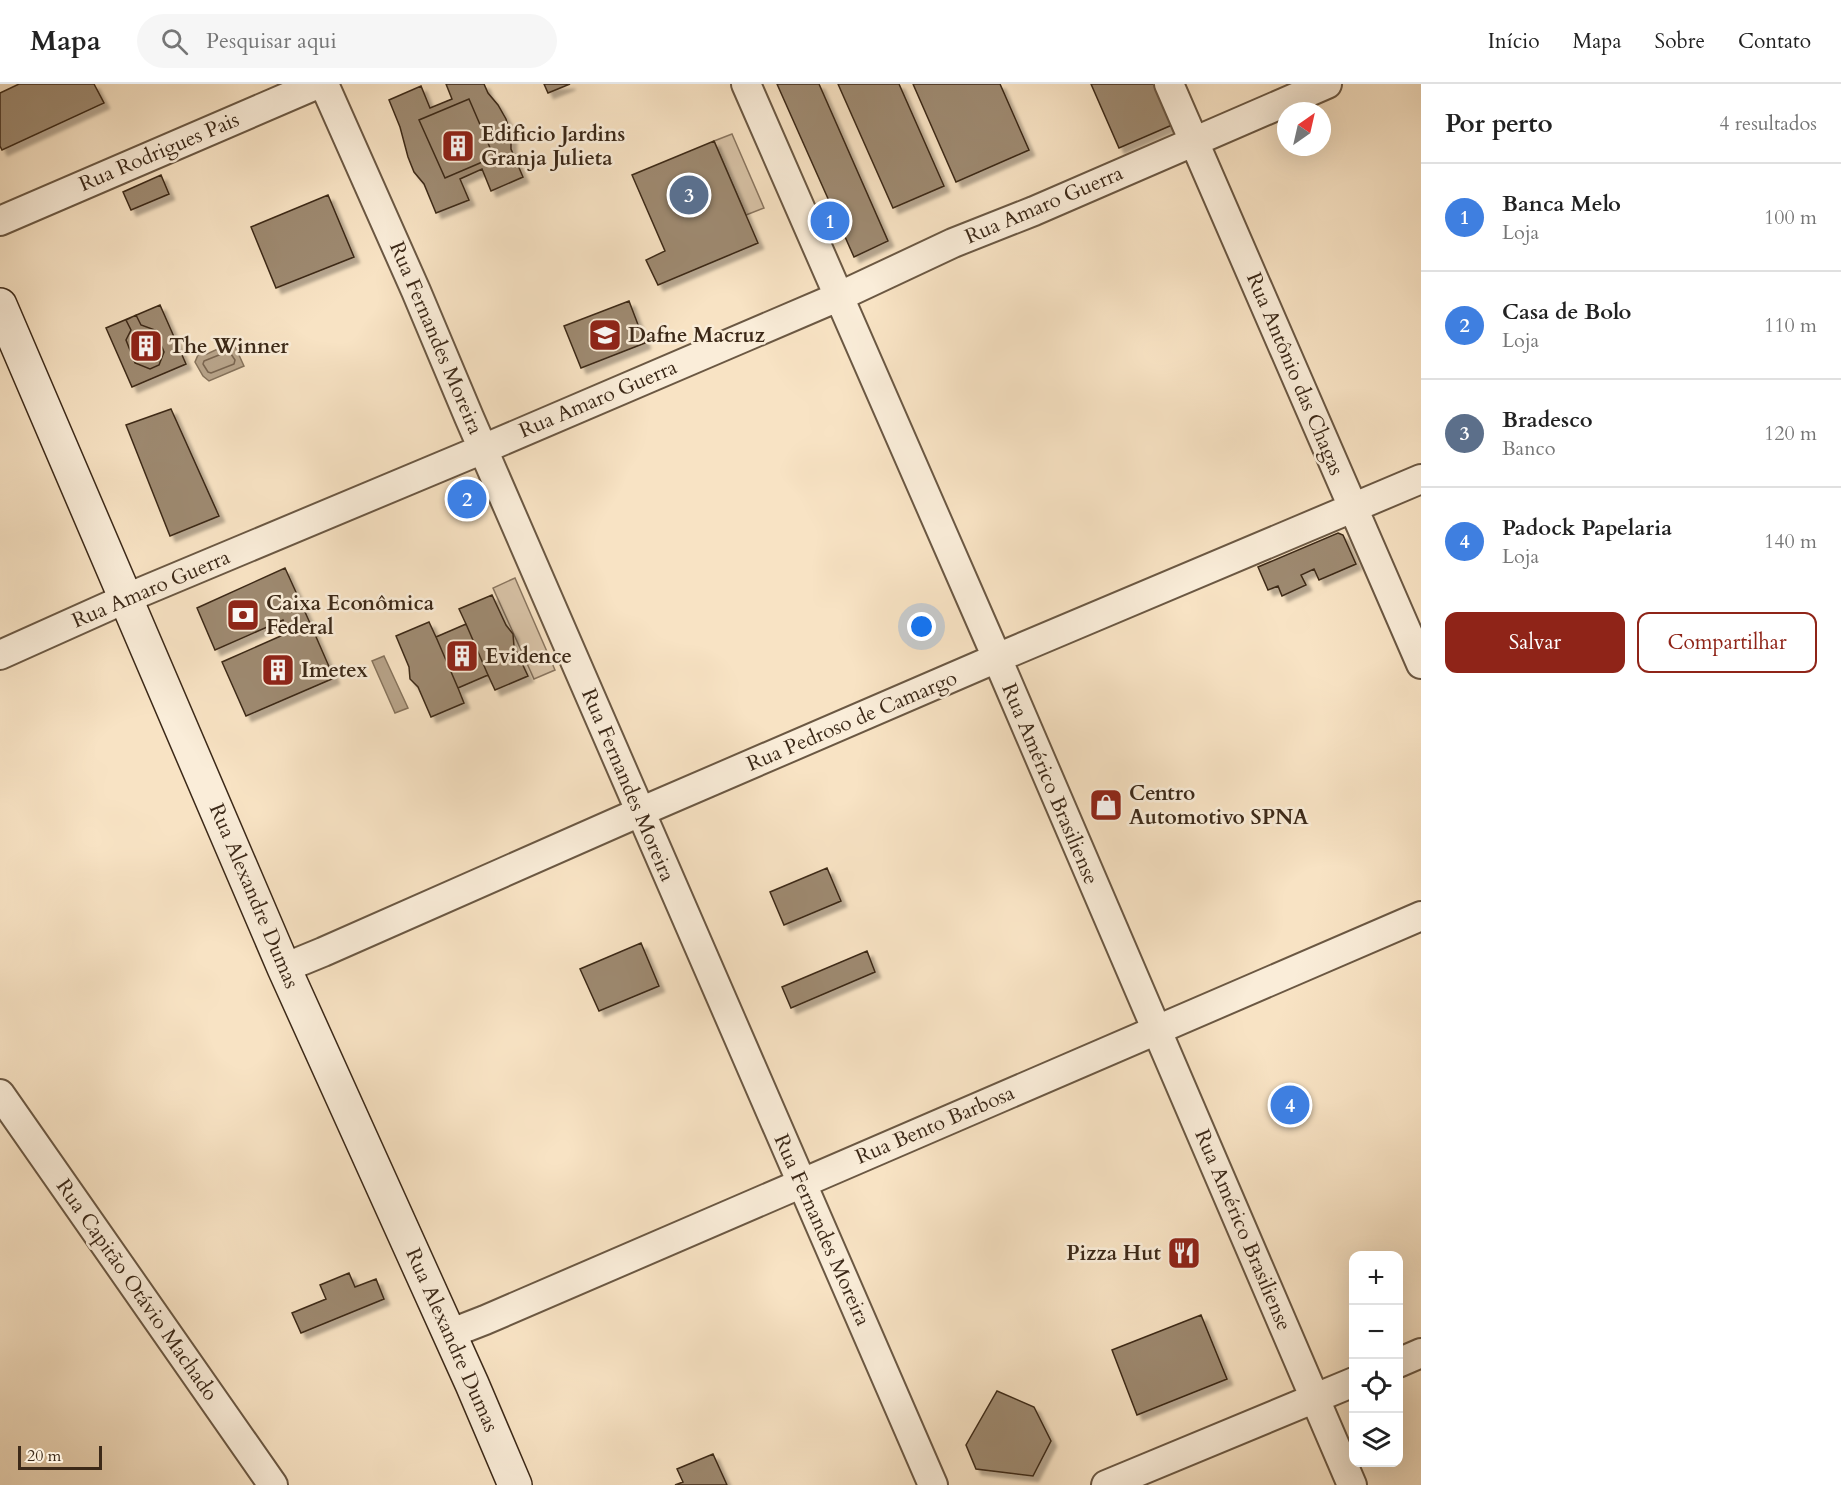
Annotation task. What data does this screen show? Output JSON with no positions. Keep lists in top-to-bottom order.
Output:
{
  "streets": {
    "street": [
      "Rua Rodrigues Pais",
      "Rua Amaro Guerra",
      "Rua Fernandes Moreira",
      "Rua Antônio das Chagas",
      "Rua Pedroso de Camargo",
      "Rua Américo Brasiliense",
      "Rua Alexandre Dumas",
      "Rua Bento Barbosa",
      "Rua Capitão Otávio Machado"
    ]
  },
  "crossings": [
    ["Rua Amaro Guerra", "Rua Fernandes Moreira"],
    ["Rua Amaro Guerra", "Rua Antônio das Chagas"],
    ["Rua Amaro Guerra", "Rua Américo Brasiliense"],
    ["Rua Amaro Guerra", "Rua Alexandre Dumas"],
    ["Rua Fernandes Moreira", "Rua Pedroso de Camargo"],
    ["Rua Fernandes Moreira", "Rua Bento Barbosa"],
    ["Rua Antônio das Chagas", "Rua Pedroso de Camargo"],
    ["Rua Pedroso de Camargo", "Rua Américo Brasiliense"],
    ["Rua Pedroso de Camargo", "Rua Alexandre Dumas"],
    ["Rua Américo Brasiliense", "Rua Bento Barbosa"],
    ["Rua Alexandre Dumas", "Rua Bento Barbosa"]
  ],
  "places": {
    "building": [
      "Edificio Jardins Granja Julieta",
      "The Winner",
      "Evidence",
      "Imetex"
    ],
    "school or university": ["Dafne Macruz"],
    "bank": ["Caixa Econômica Federal"],
    "shop": ["Centro Automotivo SPNA"],
    "restaurant": ["Pizza Hut"]
  },
  "scale_bar": "20 m",
  "north": "top right",
  "page": {
    "header": "Mapa",
    "search": "Pesquisar aqui",
    "nav": [
      "Início",
      "Mapa",
      "Sobre",
      "Contato"
    ],
    "heading": ["Por perto", "4 resultados"],
    "list": [
      {
        "mark": "1",
        "name": "Banca Melo",
        "note": "Loja",
        "value": "100 m"
      },
      {
        "mark": "2",
        "name": "Casa de Bolo",
        "note": "Loja",
        "value": "110 m"
      },
      {
        "mark": "3",
        "name": "Bradesco",
        "note": "Banco",
        "value": "120 m"
      },
      {
        "mark": "4",
        "name": "Padock Papelaria",
        "note": "Loja",
        "value": "140 m"
      }
    ],
    "pins": [
      "3",
      "1",
      "2",
      "4"
    ],
    "buttons": ["Salvar", "Compartilhar"],
    "map_buttons": ["+", "−"],
    "scale": "20 m"
  }
}
